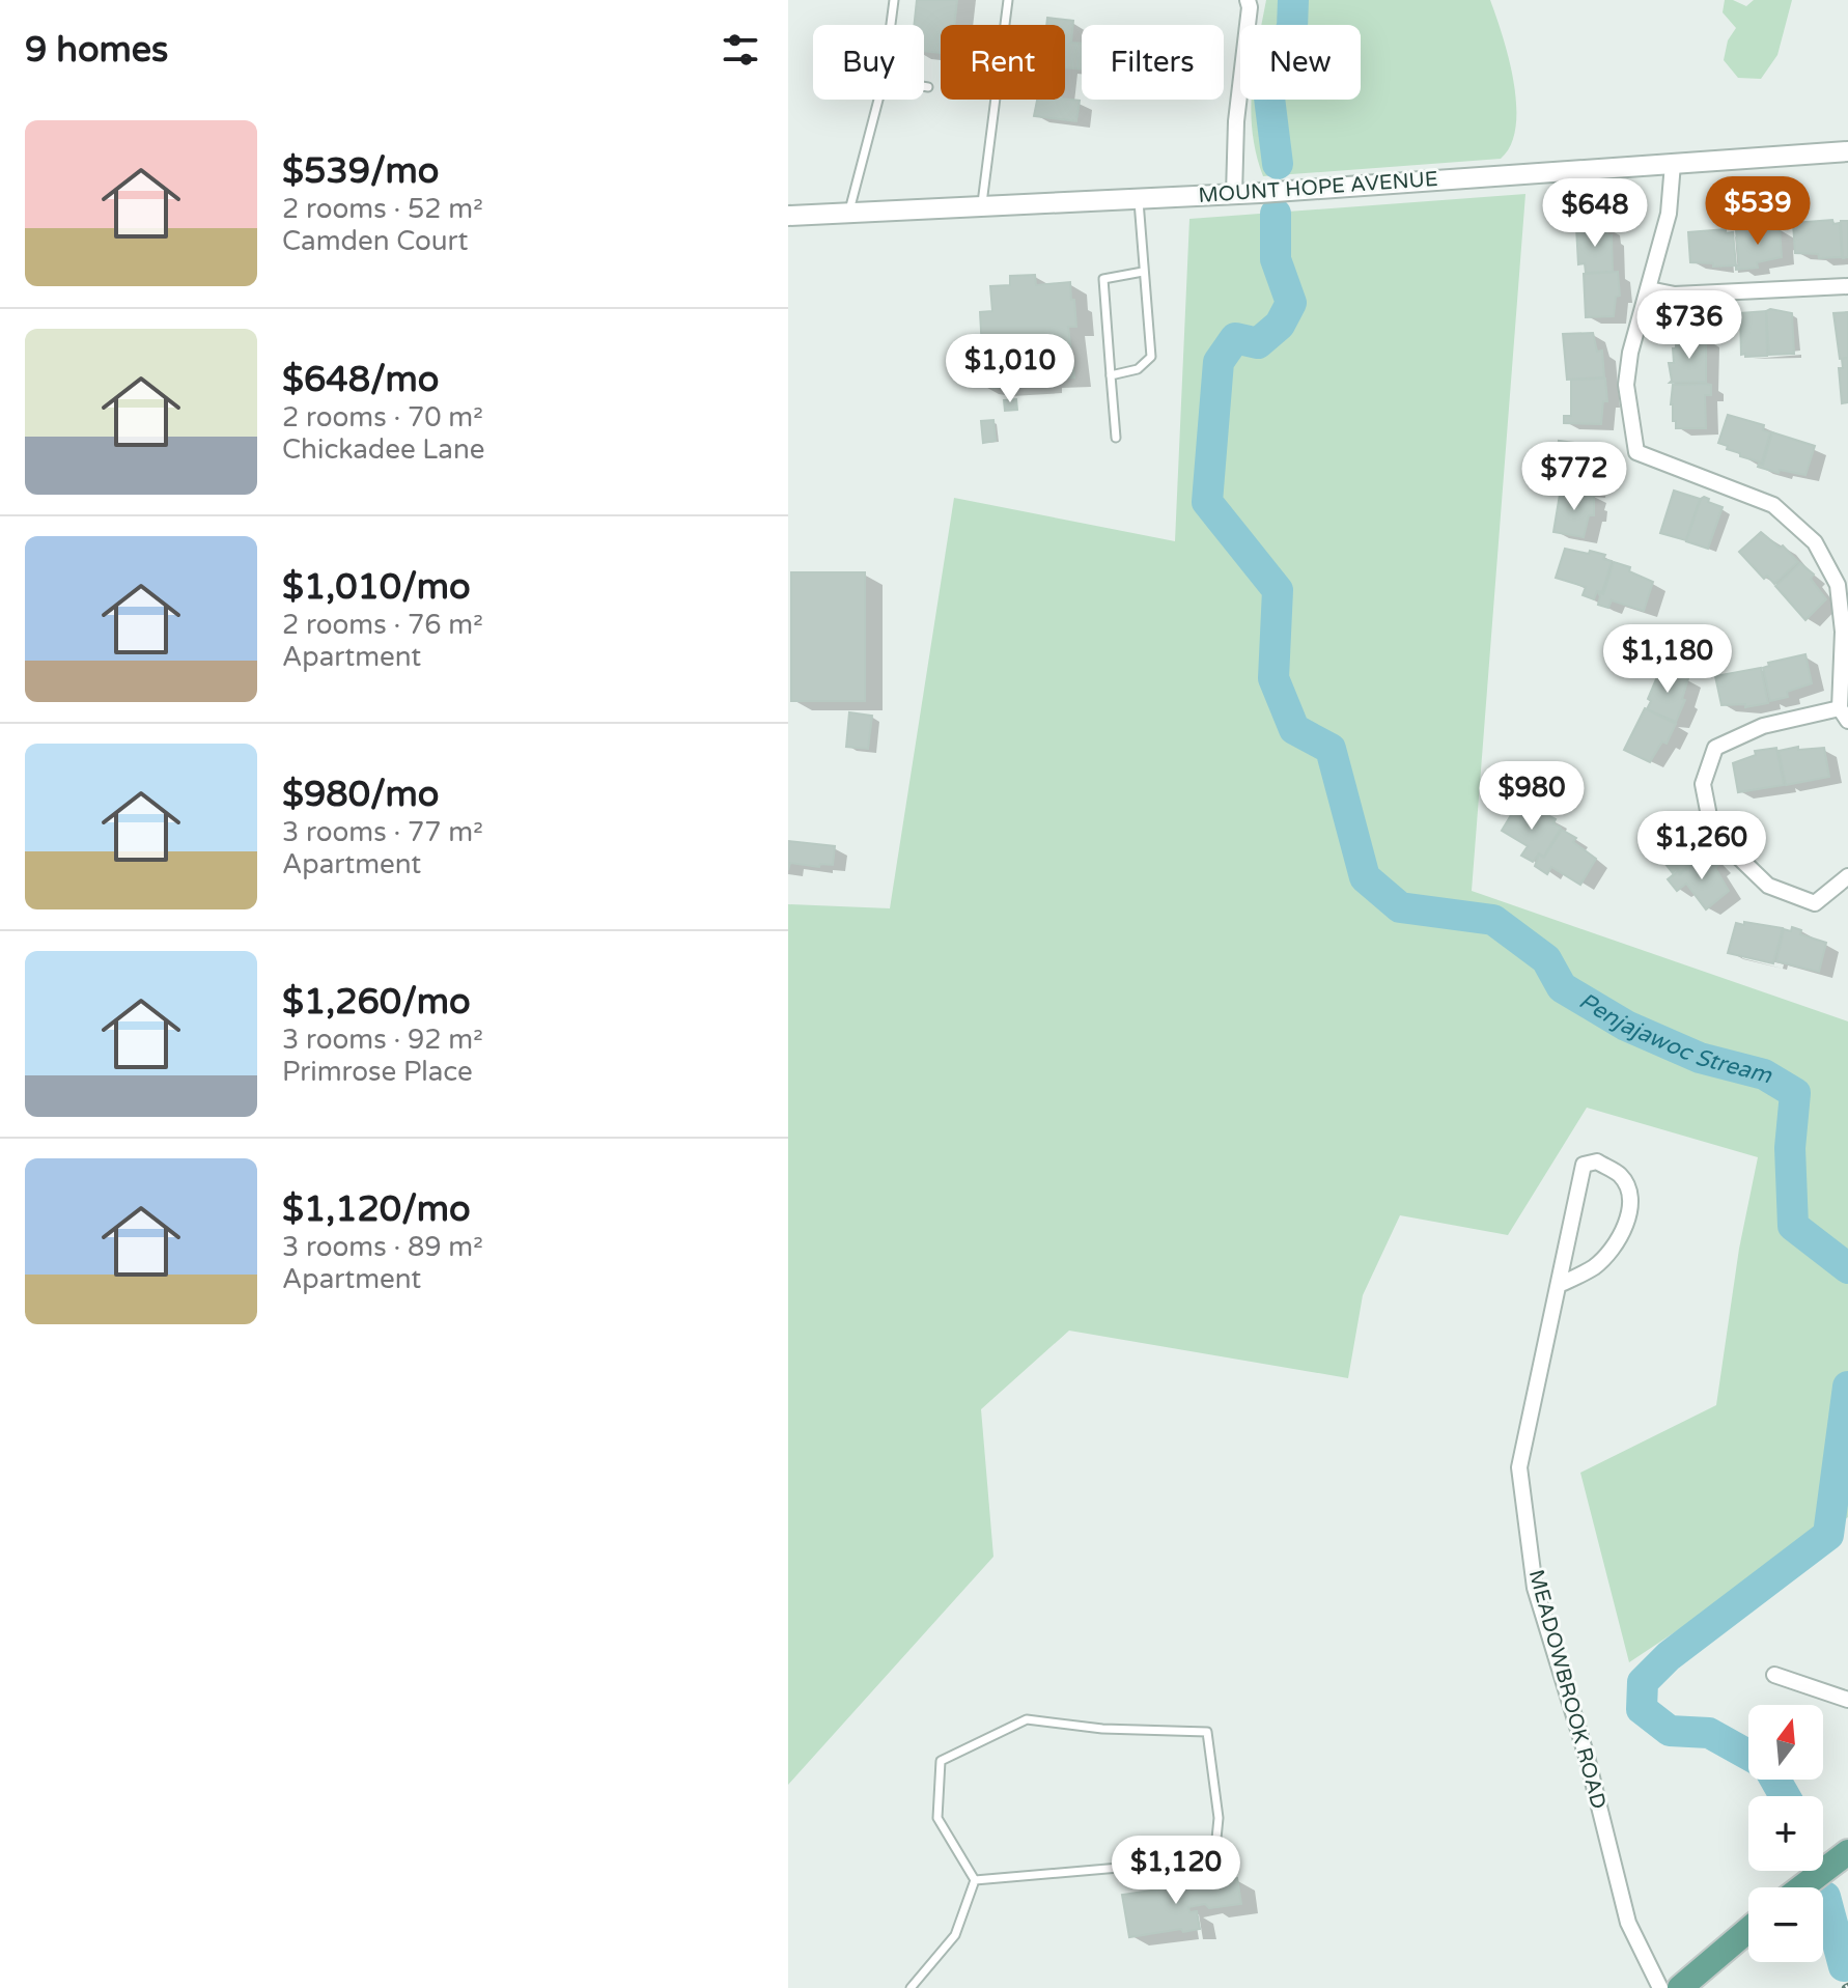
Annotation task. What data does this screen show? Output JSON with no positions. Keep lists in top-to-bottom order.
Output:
{
  "streets": {
    "street": ["MOUNT HOPE AVENUE", "MEADOWBROOK ROAD"]
  },
  "water": ["Penjajawoc Stream"],
  "north": "top",
  "page": {
    "heading": "9 homes",
    "chip": [
      "Buy",
      "Rent",
      "Filters",
      "New"
    ],
    "list": [
      {
        "name": "$539/mo",
        "note": "2 rooms · 52 m² · Camden Court"
      },
      {
        "name": "$648/mo",
        "note": "2 rooms · 70 m² · Chickadee Lane"
      },
      {
        "name": "$1,010/mo",
        "note": "2 rooms · 76 m² · Apartment"
      },
      {
        "name": "$980/mo",
        "note": "3 rooms · 77 m² · Apartment"
      },
      {
        "name": "$1,260/mo",
        "note": "3 rooms · 92 m² · Primrose Place"
      },
      {
        "name": "$1,120/mo",
        "note": "3 rooms · 89 m² · Apartment"
      }
    ],
    "price": [
      "$539",
      "$648",
      "$736",
      "$1,010",
      "$772",
      "$1,180",
      "$980",
      "$1,260",
      "$1,120"
    ],
    "map_buttons": ["+", "−"]
  }
}
